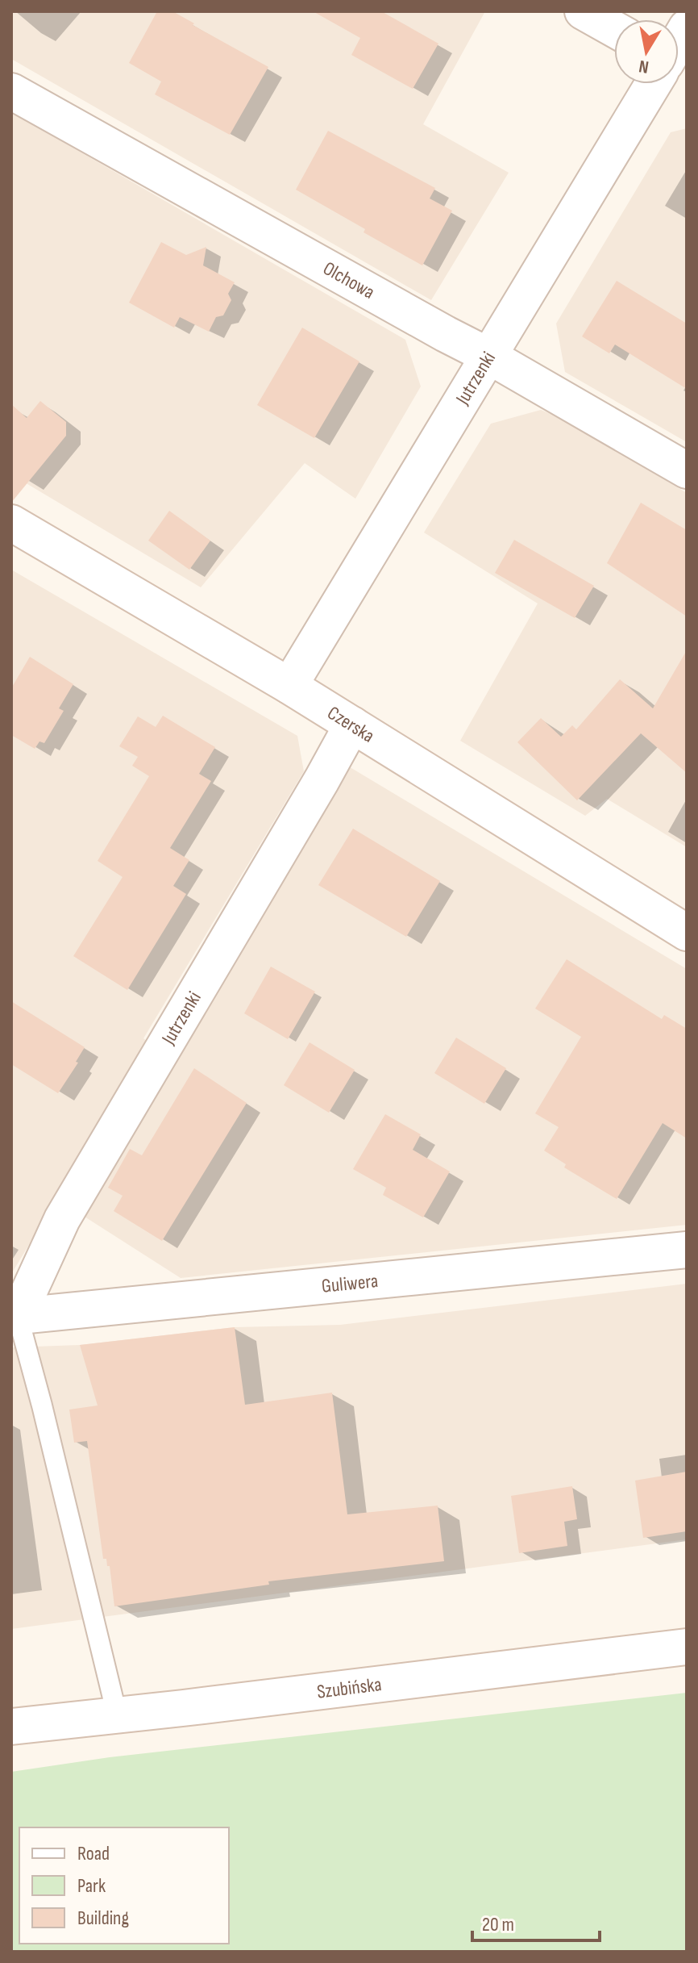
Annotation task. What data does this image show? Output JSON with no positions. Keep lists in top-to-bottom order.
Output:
{
  "streets": {
    "street": [
      "Olchowa",
      "Jutrzenki",
      "Czerska",
      "Guliwera",
      "Szubińska"
    ]
  },
  "crossings": [
    ["Olchowa", "Jutrzenki"],
    ["Jutrzenki", "Czerska"],
    ["Jutrzenki", "Guliwera"]
  ],
  "legend": ["Road", "Park", "Building"],
  "scale_bar": "20 m",
  "north": "bottom"
}
